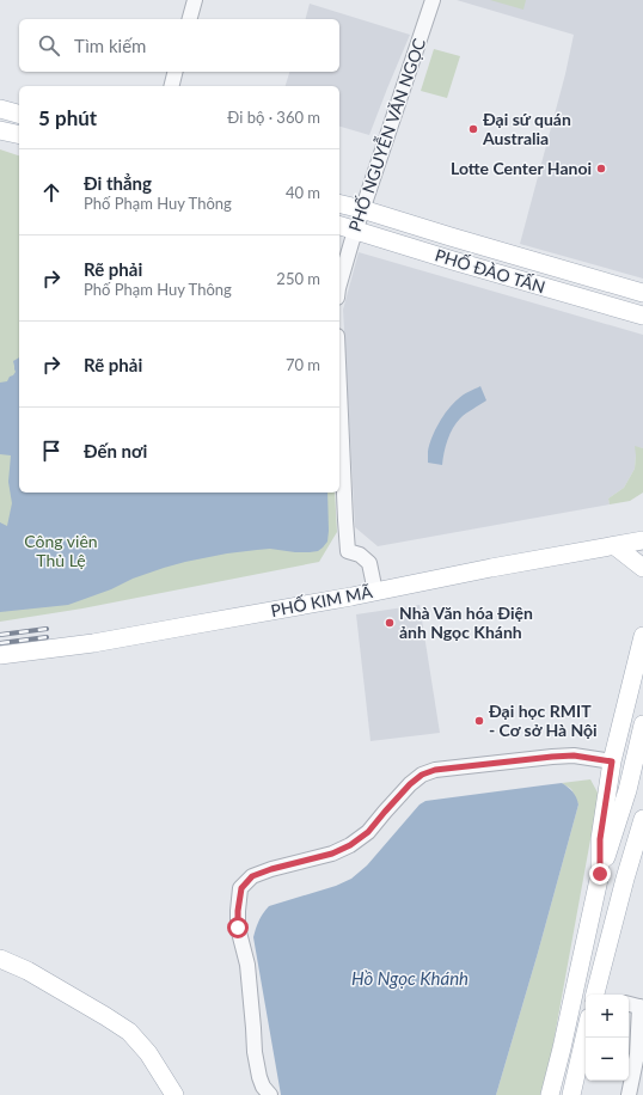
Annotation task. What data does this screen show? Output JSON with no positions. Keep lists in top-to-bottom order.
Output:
{
  "streets": {
    "main road": ["PHỐ ĐÀO TẤN", "PHỐ KIM MÃ"],
    "street": ["PHỐ NGUYỄN VĂN NGỌC"]
  },
  "crossings": [
    ["PHỐ NGUYỄN VĂN NGỌC", "PHỐ ĐÀO TẤN"]
  ],
  "water": ["Hồ Ngọc Khánh"],
  "parks": ["Công viên Thủ Lệ"],
  "places": [
    "Đại sứ quán Australia",
    "Lotte Center Hanoi",
    "Nhà Văn hóa Điện ảnh Ngọc Khánh",
    "Đại học RMIT - Cơ sở Hà Nội"
  ],
  "page": {
    "search": "Tìm kiếm",
    "heading": ["5 phút", "Đi bộ · 360 m"],
    "list": [
      ["Đi thẳng", "Phố Phạm Huy Thông", "40 m"],
      ["Rẽ phải", "Phố Phạm Huy Thông", "250 m"],
      ["Rẽ phải", "70 m"],
      "Đến nơi"
    ],
    "map_buttons": ["+", "−"]
  }
}
